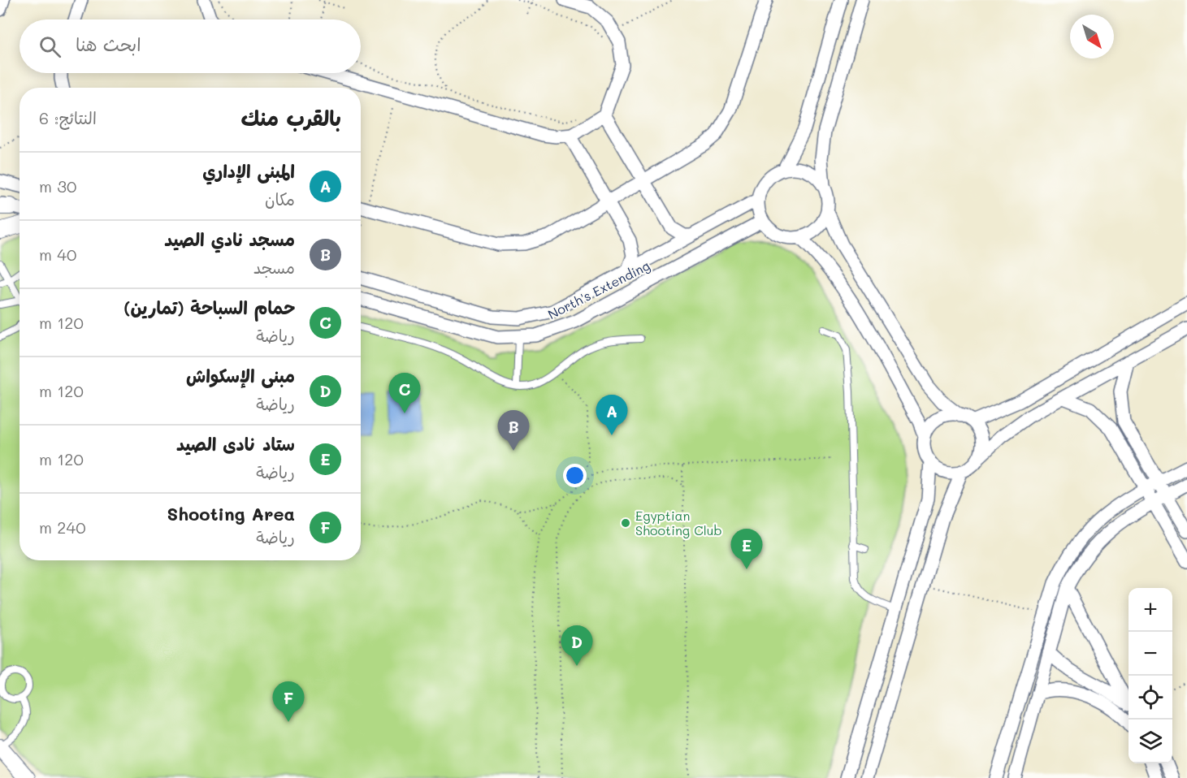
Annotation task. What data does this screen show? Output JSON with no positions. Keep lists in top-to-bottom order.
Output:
{
  "streets": {
    "street": ["North's Extending"]
  },
  "places": ["Egyptian Shooting Club"],
  "north": "bottom right",
  "page": {
    "search": "ابحث هنا",
    "heading": ["بالقرب منك", "النتائج: 6"],
    "list": [
      {
        "mark": "A",
        "name": "المبنى الإداري",
        "note": "مكان",
        "value": "30 m"
      },
      {
        "mark": "B",
        "name": "مسجد نادي الصيد",
        "note": "مسجد",
        "value": "40 m"
      },
      {
        "mark": "C",
        "name": "حمام السباحة (تمارين)",
        "note": "رياضة",
        "value": "120 m"
      },
      {
        "mark": "D",
        "name": "مبنى الإسكواش",
        "note": "رياضة",
        "value": "120 m"
      },
      {
        "mark": "E",
        "name": "ستاد نادى الصيد",
        "note": "رياضة",
        "value": "120 m"
      },
      {
        "mark": "F",
        "name": "Shooting Area",
        "note": "رياضة",
        "value": "240 m"
      }
    ],
    "pins": [
      "C",
      "A",
      "B",
      "E",
      "D",
      "F"
    ],
    "map_buttons": ["+", "−"]
  }
}
